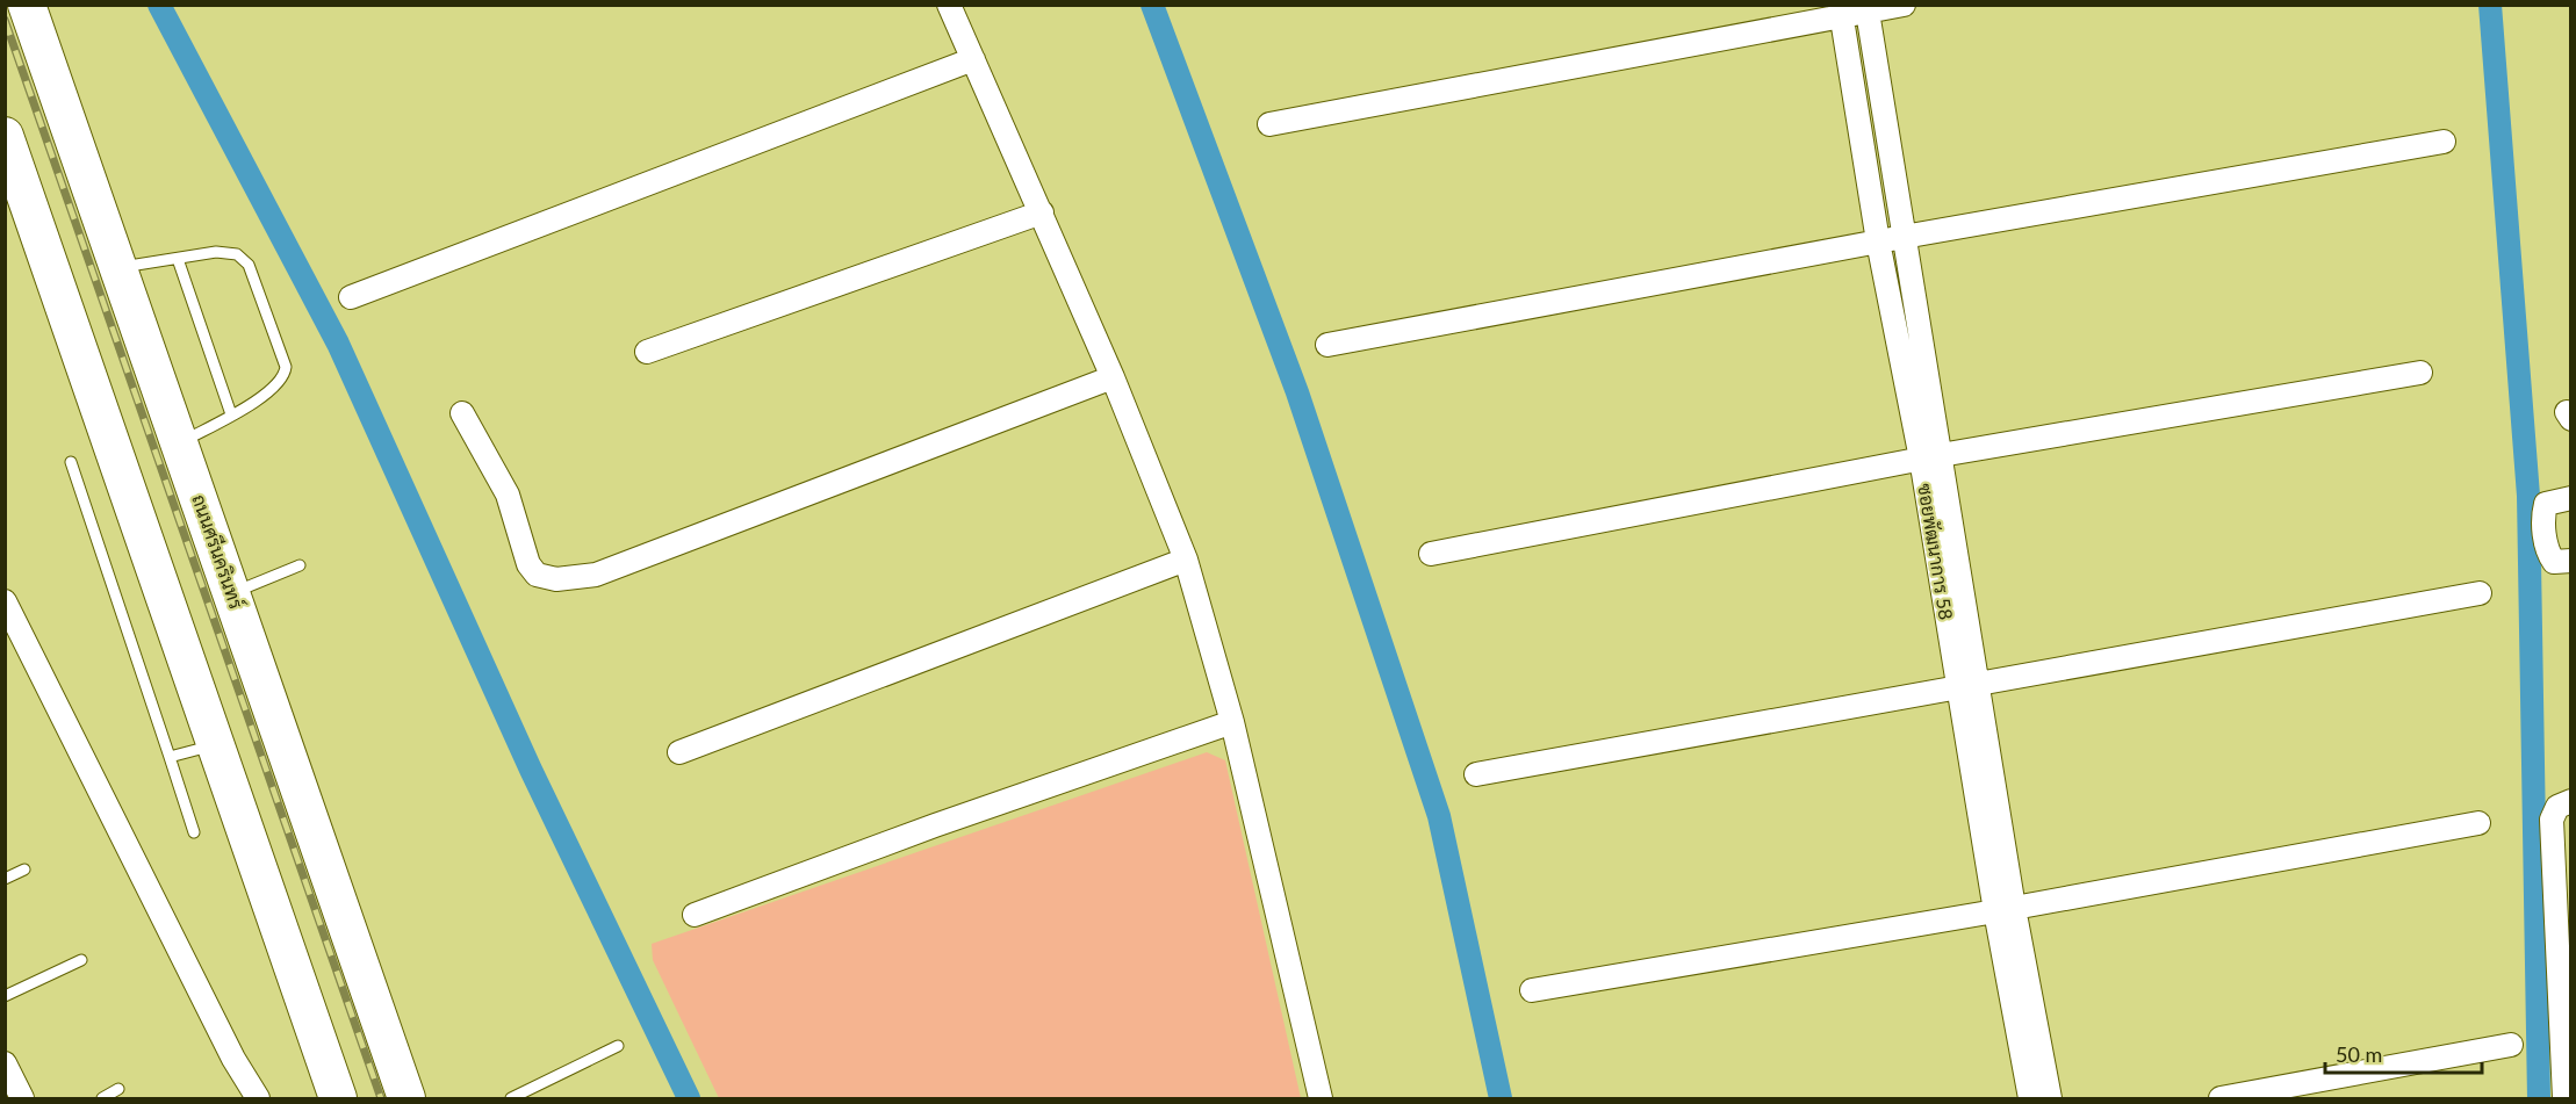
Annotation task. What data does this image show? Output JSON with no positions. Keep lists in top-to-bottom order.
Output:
{
  "streets": {
    "main road": ["ถนนศรีนครินทร์"],
    "street": ["ซอยพัฒนาการ 58"]
  },
  "scale_bar": "50 m"
}
